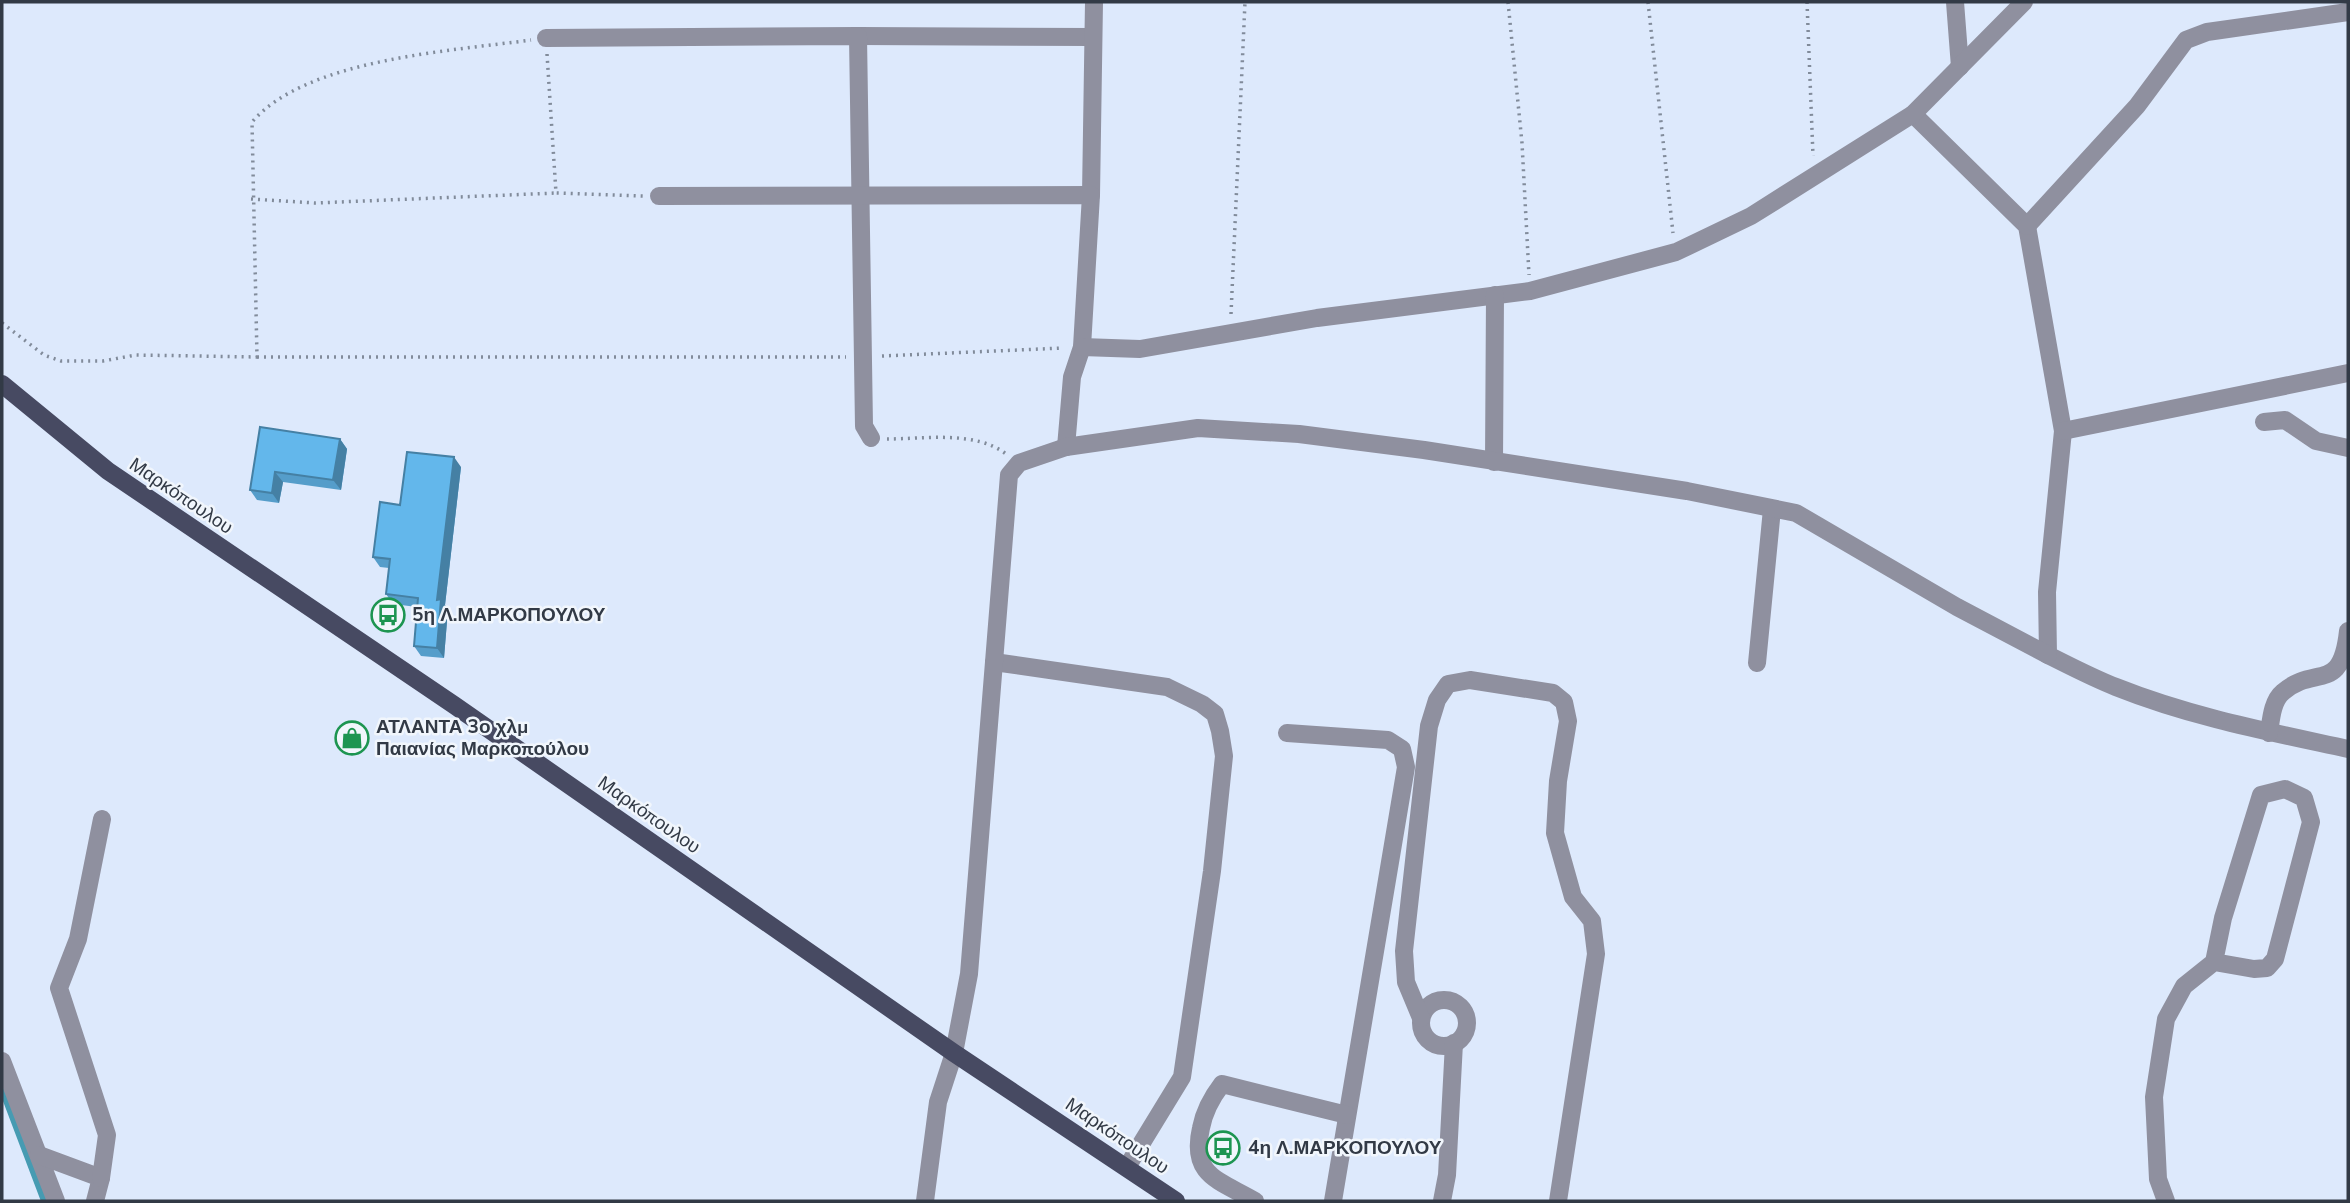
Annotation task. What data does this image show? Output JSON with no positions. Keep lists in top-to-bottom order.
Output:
{
  "streets": {
    "main road": ["Μαρκόπουλου"]
  },
  "places": {
    "bus stop": ["5η Λ.ΜΑΡΚΟΠΟΥΛΟΥ", "4η Λ.ΜΑΡΚΟΠΟΥΛΟΥ"],
    "shop": ["ΑΤΛΑΝΤΑ 3ο χλμ Παιανίας Μαρκοπούλου"]
  }
}
